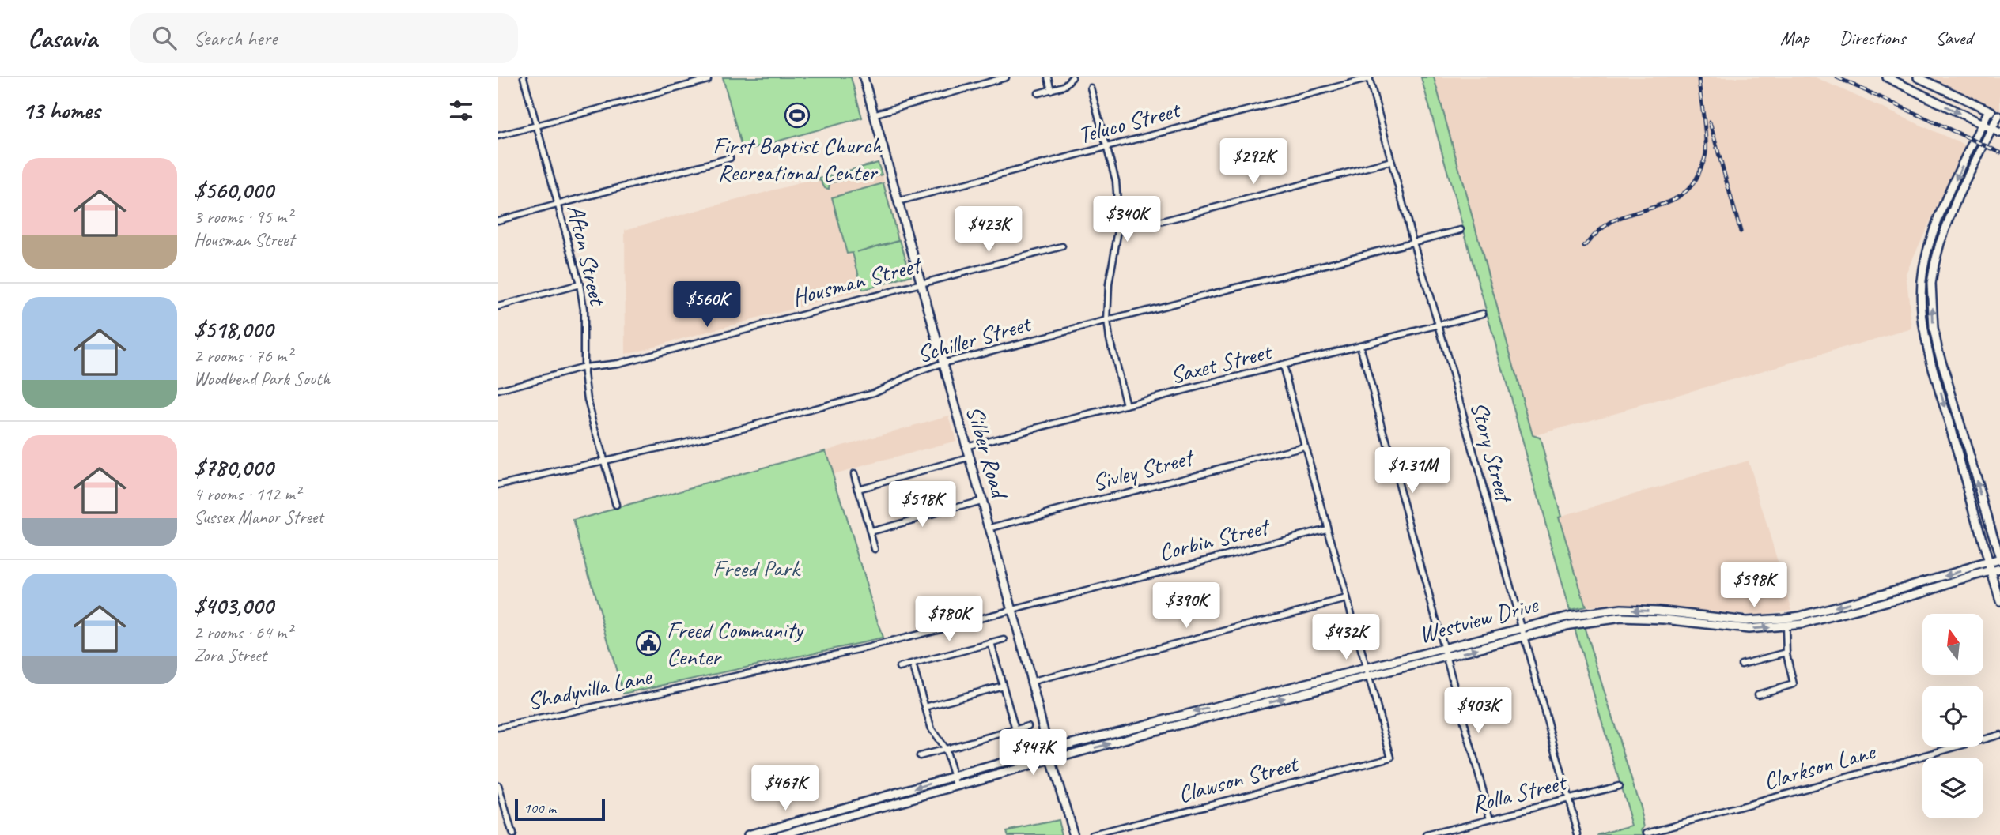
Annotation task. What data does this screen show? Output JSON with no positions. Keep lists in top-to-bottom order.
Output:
{
  "streets": {
    "main road": ["Silber Road", "Westview Drive"],
    "street": [
      "Teluco Street",
      "Afton Street",
      "Housman Street",
      "Schiller Street",
      "Saxet Street",
      "Story Street",
      "Sivley Street",
      "Corbin Street",
      "Shadyvilla Lane",
      "Clarkson Lane",
      "Clawson Street",
      "Rolla Street"
    ]
  },
  "crossings": [
    ["Teluco Street", "Silber Road"],
    ["Teluco Street", "Story Street"],
    ["Afton Street", "Housman Street"],
    ["Afton Street", "Schiller Street"],
    ["Housman Street", "Silber Road"],
    ["Schiller Street", "Silber Road"],
    ["Schiller Street", "Story Street"],
    ["Saxet Street", "Silber Road"],
    ["Saxet Street", "Story Street"],
    ["Silber Road", "Sivley Street"],
    ["Silber Road", "Corbin Street"],
    ["Silber Road", "Westview Drive"],
    ["Silber Road", "Shadyvilla Lane"],
    ["Story Street", "Westview Drive"],
    ["Story Street", "Rolla Street"],
    ["Corbin Street", "Shadyvilla Lane"],
    ["Westview Drive", "Clawson Street"]
  ],
  "parks": ["Freed Park"],
  "places": {
    "sports": ["First Baptist Church Recreational Center"],
    "public building": ["Freed Community Center"]
  },
  "scale_bar": "100 m",
  "north": "top",
  "page": {
    "header": "Casavia",
    "search": "Search here",
    "nav": ["Map", "Directions", "Saved"],
    "heading": "13 homes",
    "price": [
      "$292K",
      "$340K",
      "$423K",
      "$560K",
      "$1.31M",
      "$518K",
      "$598K",
      "$390K",
      "$780K",
      "$432K",
      "$403K",
      "$947K",
      "$467K"
    ],
    "list": [
      {
        "name": "$560,000",
        "note": "3 rooms · 95 m² · Housman Street"
      },
      {
        "name": "$518,000",
        "note": "2 rooms · 76 m² · Woodbend Park South"
      },
      {
        "name": "$780,000",
        "note": "4 rooms · 112 m² · Sussex Manor Street"
      },
      {
        "name": "$403,000",
        "note": "2 rooms · 64 m² · Zora Street"
      }
    ],
    "scale": "100 m"
  }
}
